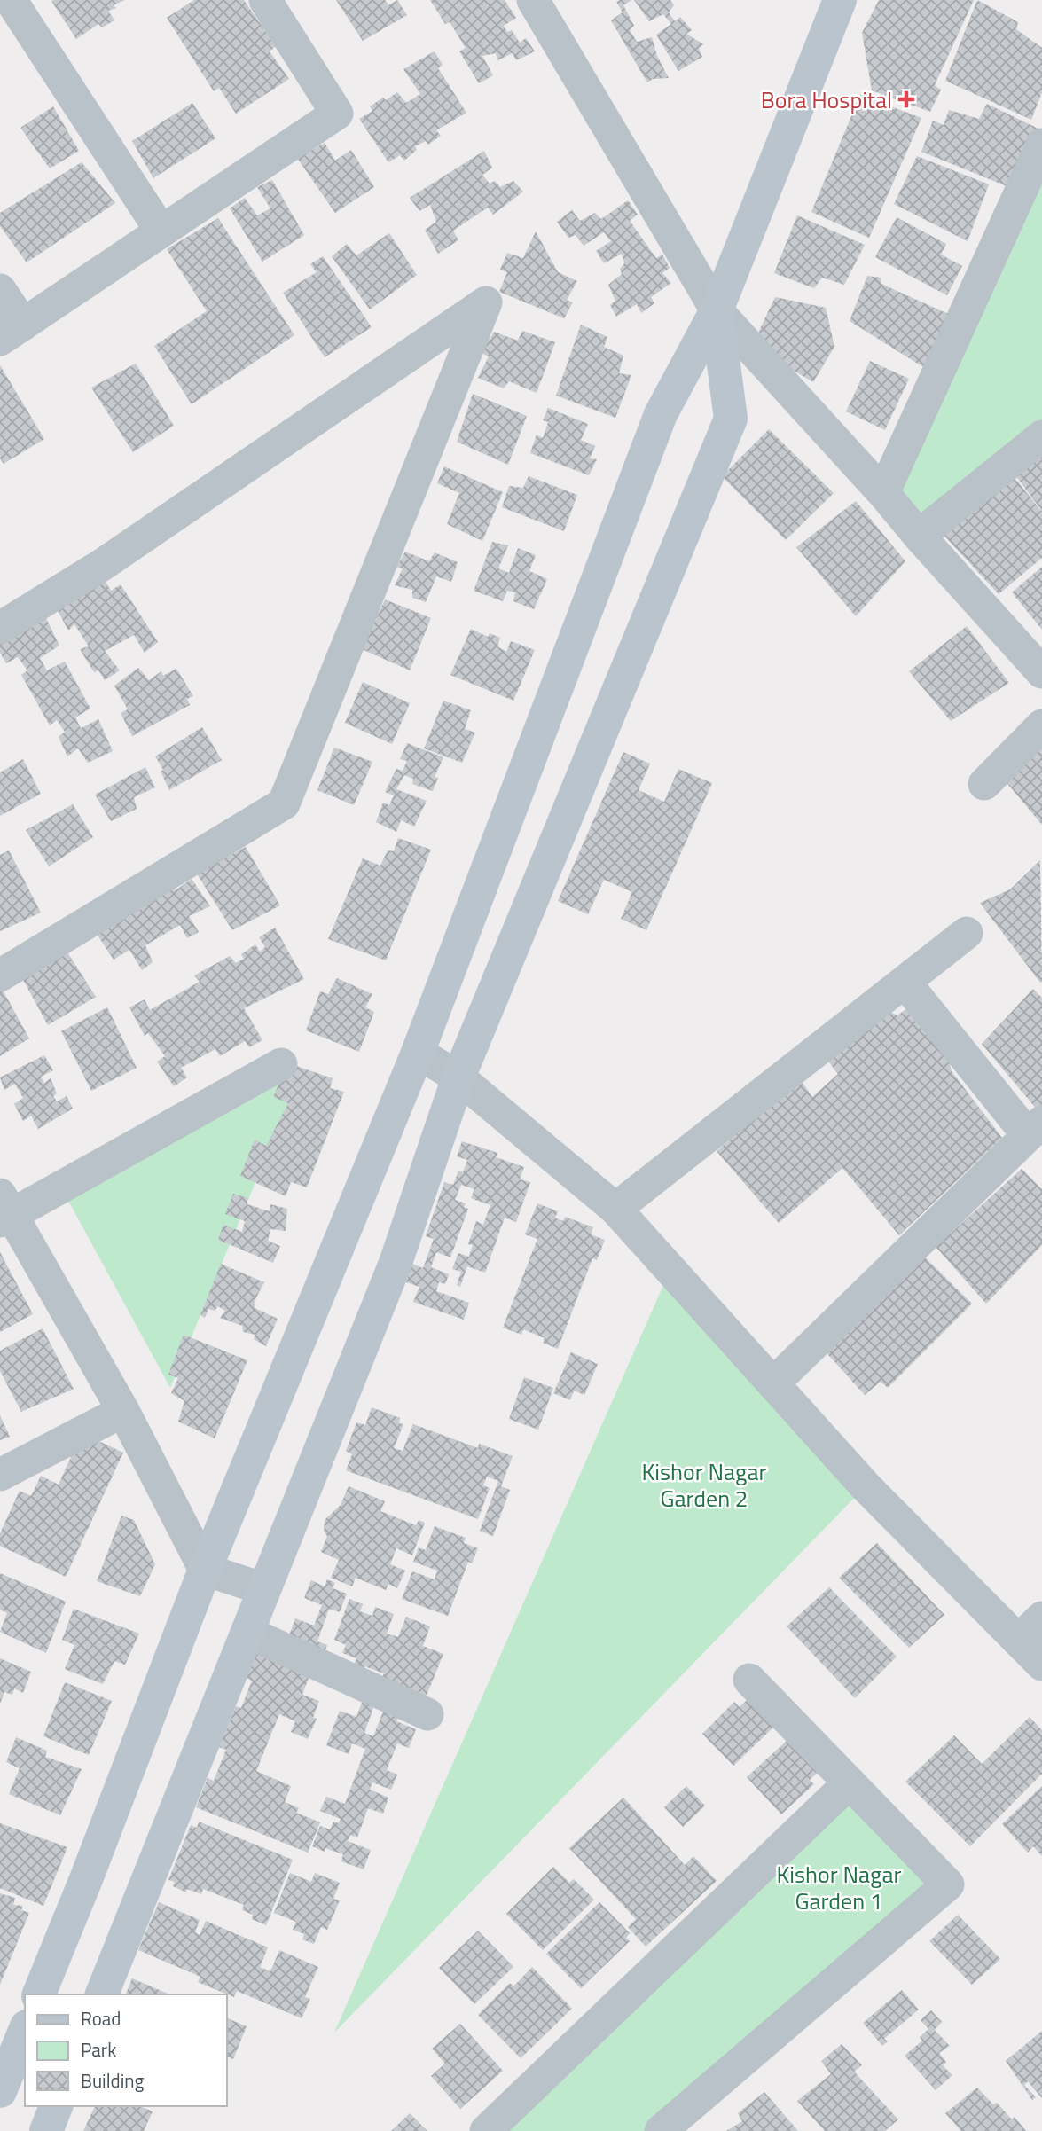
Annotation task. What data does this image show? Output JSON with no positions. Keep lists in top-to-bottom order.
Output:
{
  "parks": ["Kishor Nagar Garden 2", "Kishor Nagar Garden 1"],
  "places": {
    "health": ["Bora Hospital"]
  },
  "legend": ["Road", "Park", "Building"]
}
